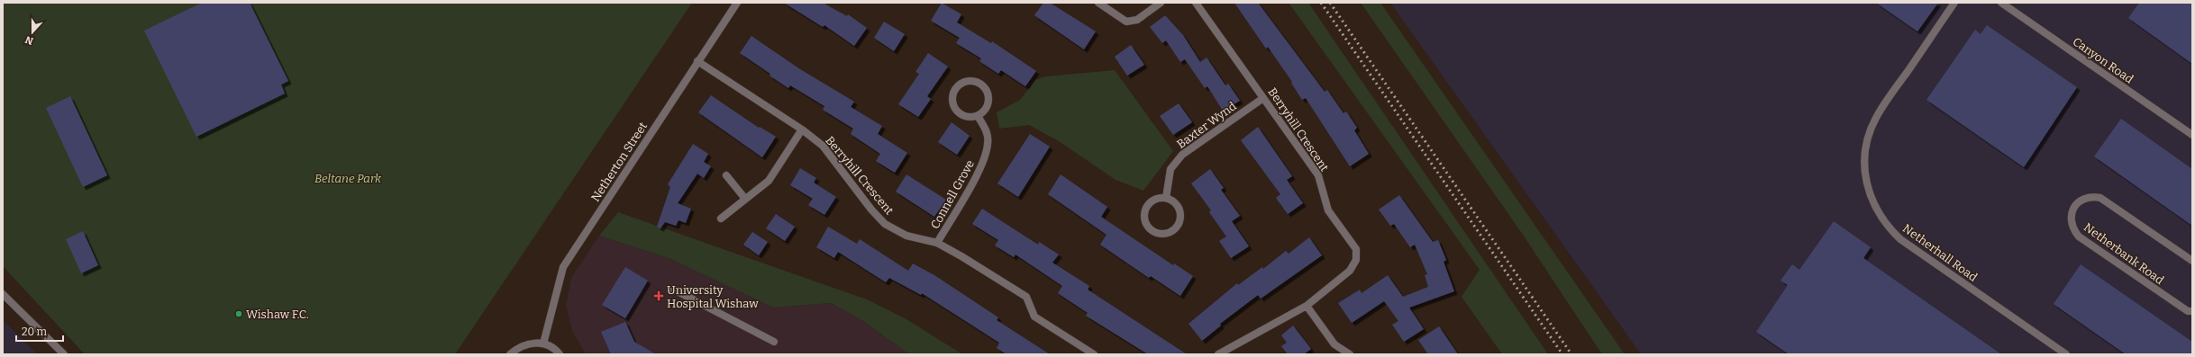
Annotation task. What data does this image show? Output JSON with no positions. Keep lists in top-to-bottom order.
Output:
{
  "streets": {
    "street": [
      "Canyon Road",
      "Baxter Wynd",
      "Berryhill Crescent",
      "Netherton Street",
      "Connell Grove",
      "Netherhall Road",
      "Netherbank Road"
    ]
  },
  "crossings": [
    ["Baxter Wynd", "Berryhill Crescent"],
    ["Berryhill Crescent", "Netherton Street"],
    ["Berryhill Crescent", "Connell Grove"]
  ],
  "parks": ["Beltane Park"],
  "places": {
    "health": ["University Hospital Wishaw"],
    "other": ["Wishaw F.C."]
  },
  "scale_bar": "20 m",
  "north": "bottom"
}
